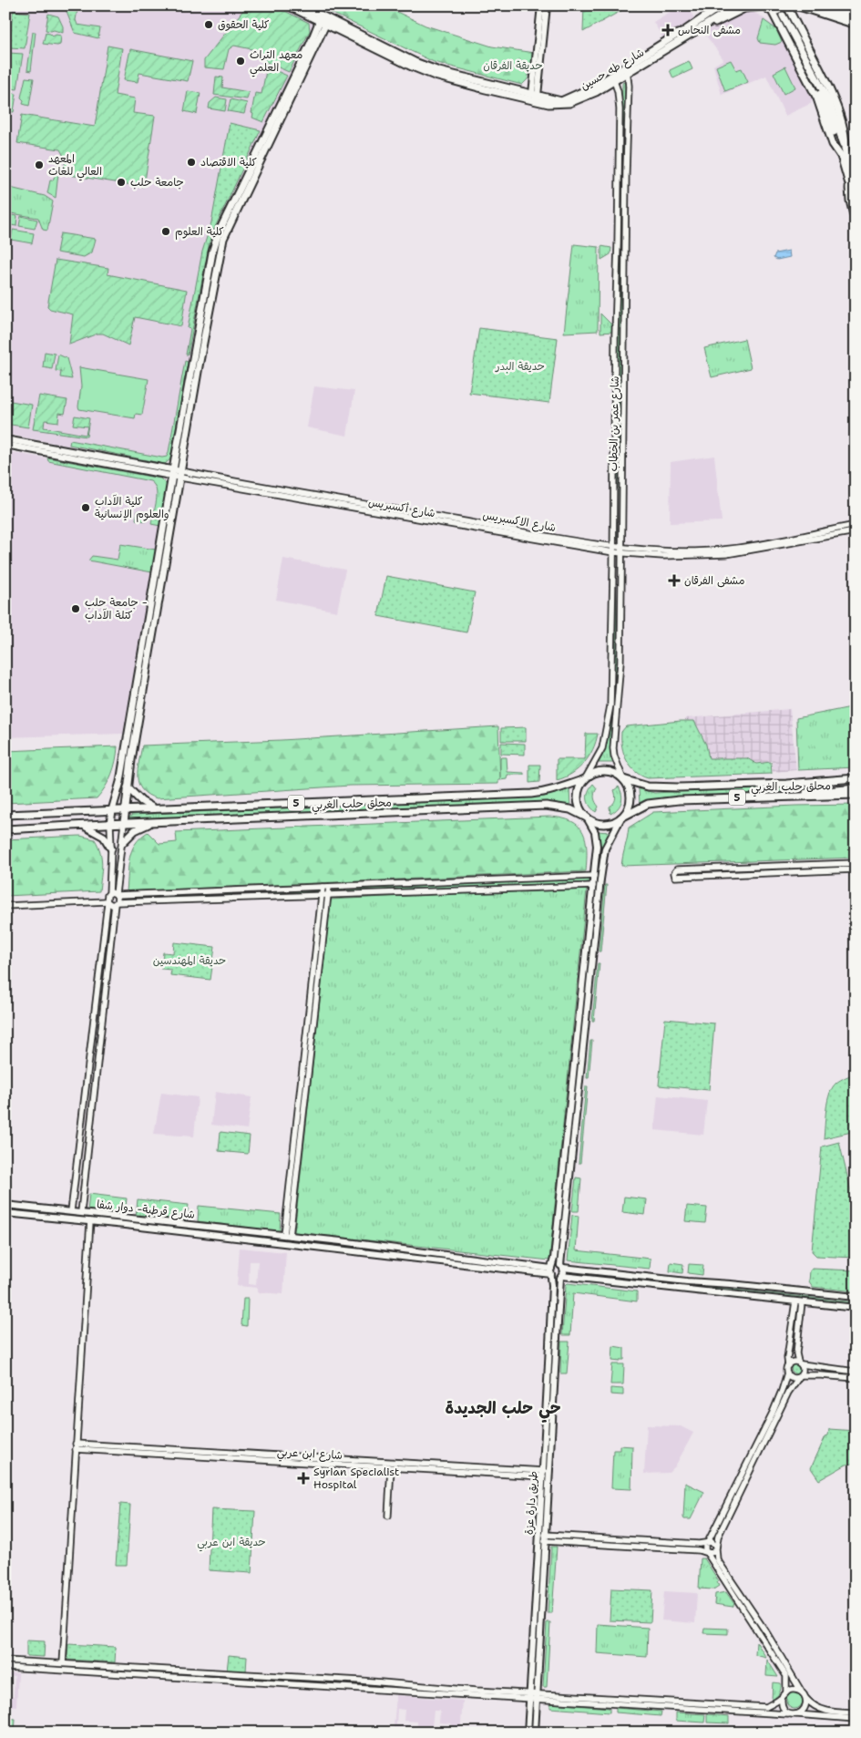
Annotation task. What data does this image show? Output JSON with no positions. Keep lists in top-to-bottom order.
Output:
{
  "streets": {
    "main road": [
      "شارع طه حسين",
      "محلق حلب الغربي",
      "5",
      "شارع قرطبة- دوار شفا",
      "طريق دارة عزة"
    ],
    "street": [
      "شارع عمر بن الخطاب",
      "شارع أكسبريس",
      "شارع الاكسبريس",
      "شارع ابن عربي"
    ]
  },
  "crossings": [
    ["شارع طه حسين", "شارع عمر بن الخطاب"],
    ["شارع عمر بن الخطاب", "شارع أكسبريس"],
    ["شارع عمر بن الخطاب", "شارع الاكسبريس"],
    ["شارع عمر بن الخطاب", "محلق حلب الغربي"],
    ["شارع عمر بن الخطاب", "طريق دارة عزة"],
    ["شارع أكسبريس", "شارع الاكسبريس"],
    ["محلق حلب الغربي", "طريق دارة عزة"],
    ["شارع قرطبة- دوار شفا", "طريق دارة عزة"],
    ["شارع ابن عربي", "طريق دارة عزة"]
  ],
  "districts": ["حي حلب الجديدة"],
  "parks": [
    "حديقة الفرقان",
    "حديقة البدر",
    "حديقة المهندسين",
    "حديقة ابن عربي"
  ],
  "places": {
    "other": [
      "كلية الحقوق",
      "معهد التراث العلمي",
      "كلية الاقتصاد",
      "المعهد العالي للغات",
      "جامعة حلب",
      "كلية العلوم",
      "كلية الآداب والعلوم الإنسانية",
      "جامعة حلب - كتلة الآداب"
    ],
    "health": ["مشفى النحاس", "مشفى الفرقان", "Syrian Specialist Hospital"]
  }
}
